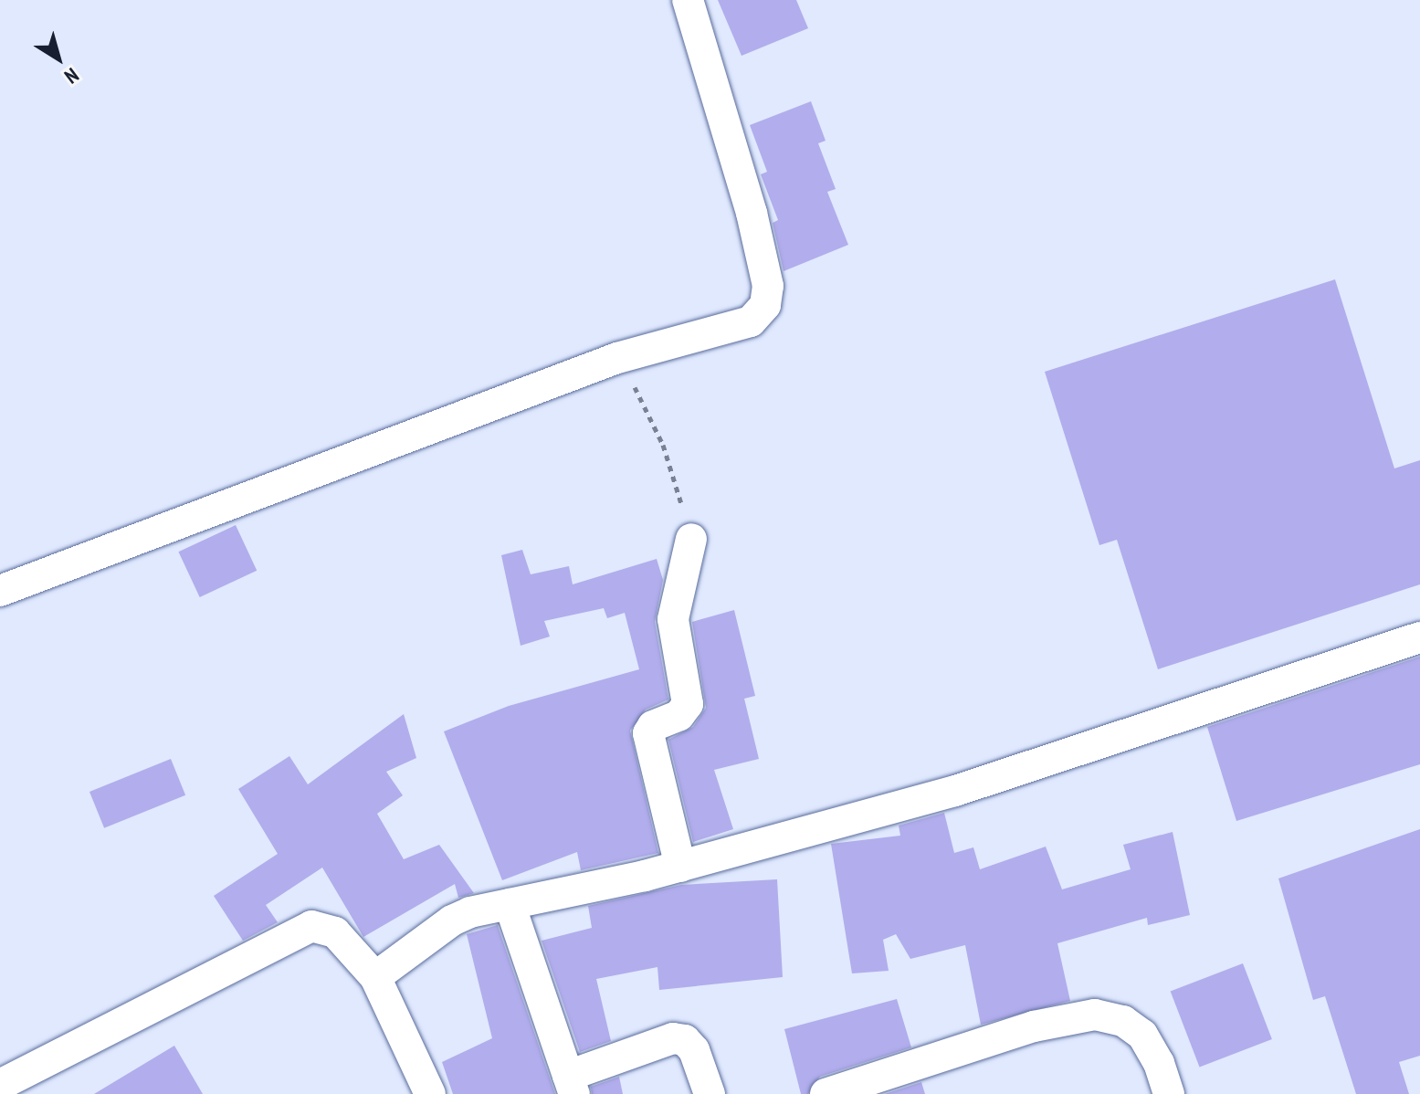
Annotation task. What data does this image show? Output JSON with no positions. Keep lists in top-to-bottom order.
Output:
{
  "north": "bottom right"
}
